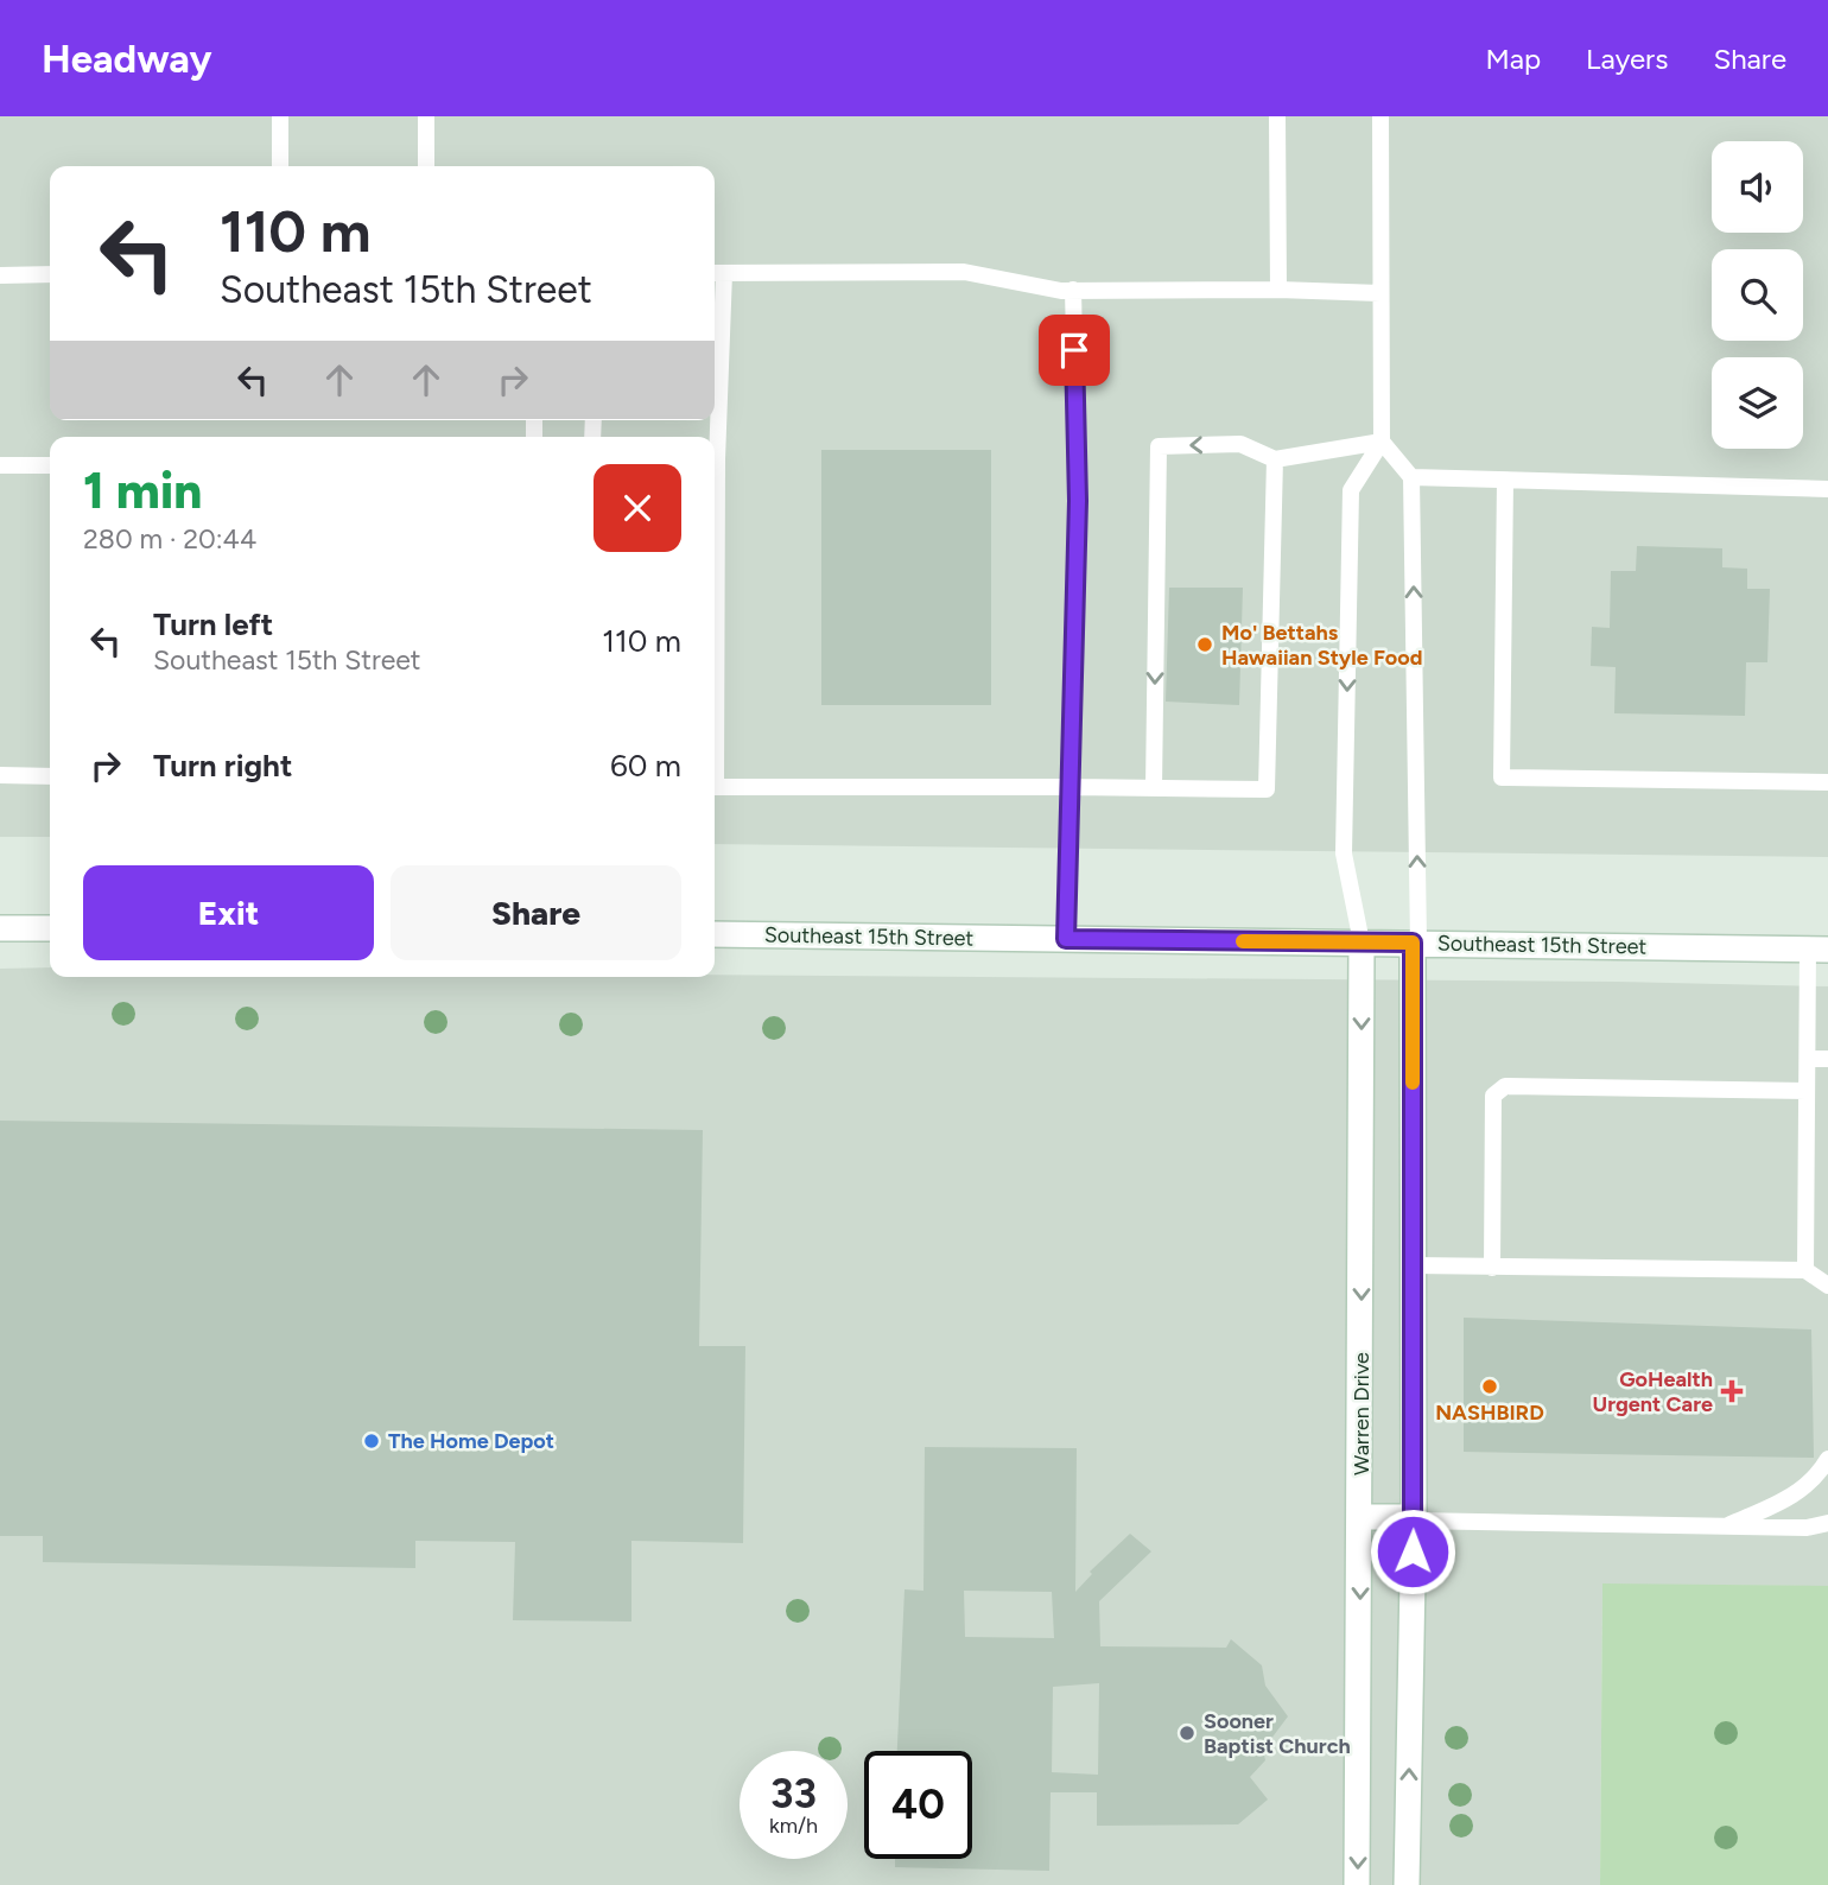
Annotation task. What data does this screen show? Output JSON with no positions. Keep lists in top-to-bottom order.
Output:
{
  "streets": {
    "street": ["Southeast 15th Street", "Warren Drive"]
  },
  "crossings": [
    ["Southeast 15th Street", "Warren Drive"]
  ],
  "places": {
    "other": [
      "Mo' Bettahs Hawaiian Style Food",
      "NASHBIRD",
      "The Home Depot",
      "Sooner Baptist Church"
    ],
    "health": ["GoHealth Urgent Care"]
  },
  "page": {
    "header": "Headway",
    "nav": ["Map", "Layers", "Share"],
    "turn": ["110 m", "Southeast 15th Street"],
    "heading": ["1 min", "280 m · 20:44"],
    "list": [
      {
        "name": "Turn left",
        "note": "Southeast 15th Street",
        "value": "110 m"
      },
      {
        "name": "Turn right",
        "value": "60 m"
      }
    ],
    "buttons": ["Exit", "Share"],
    "speed": "33 km/h",
    "limit": "40"
  }
}
